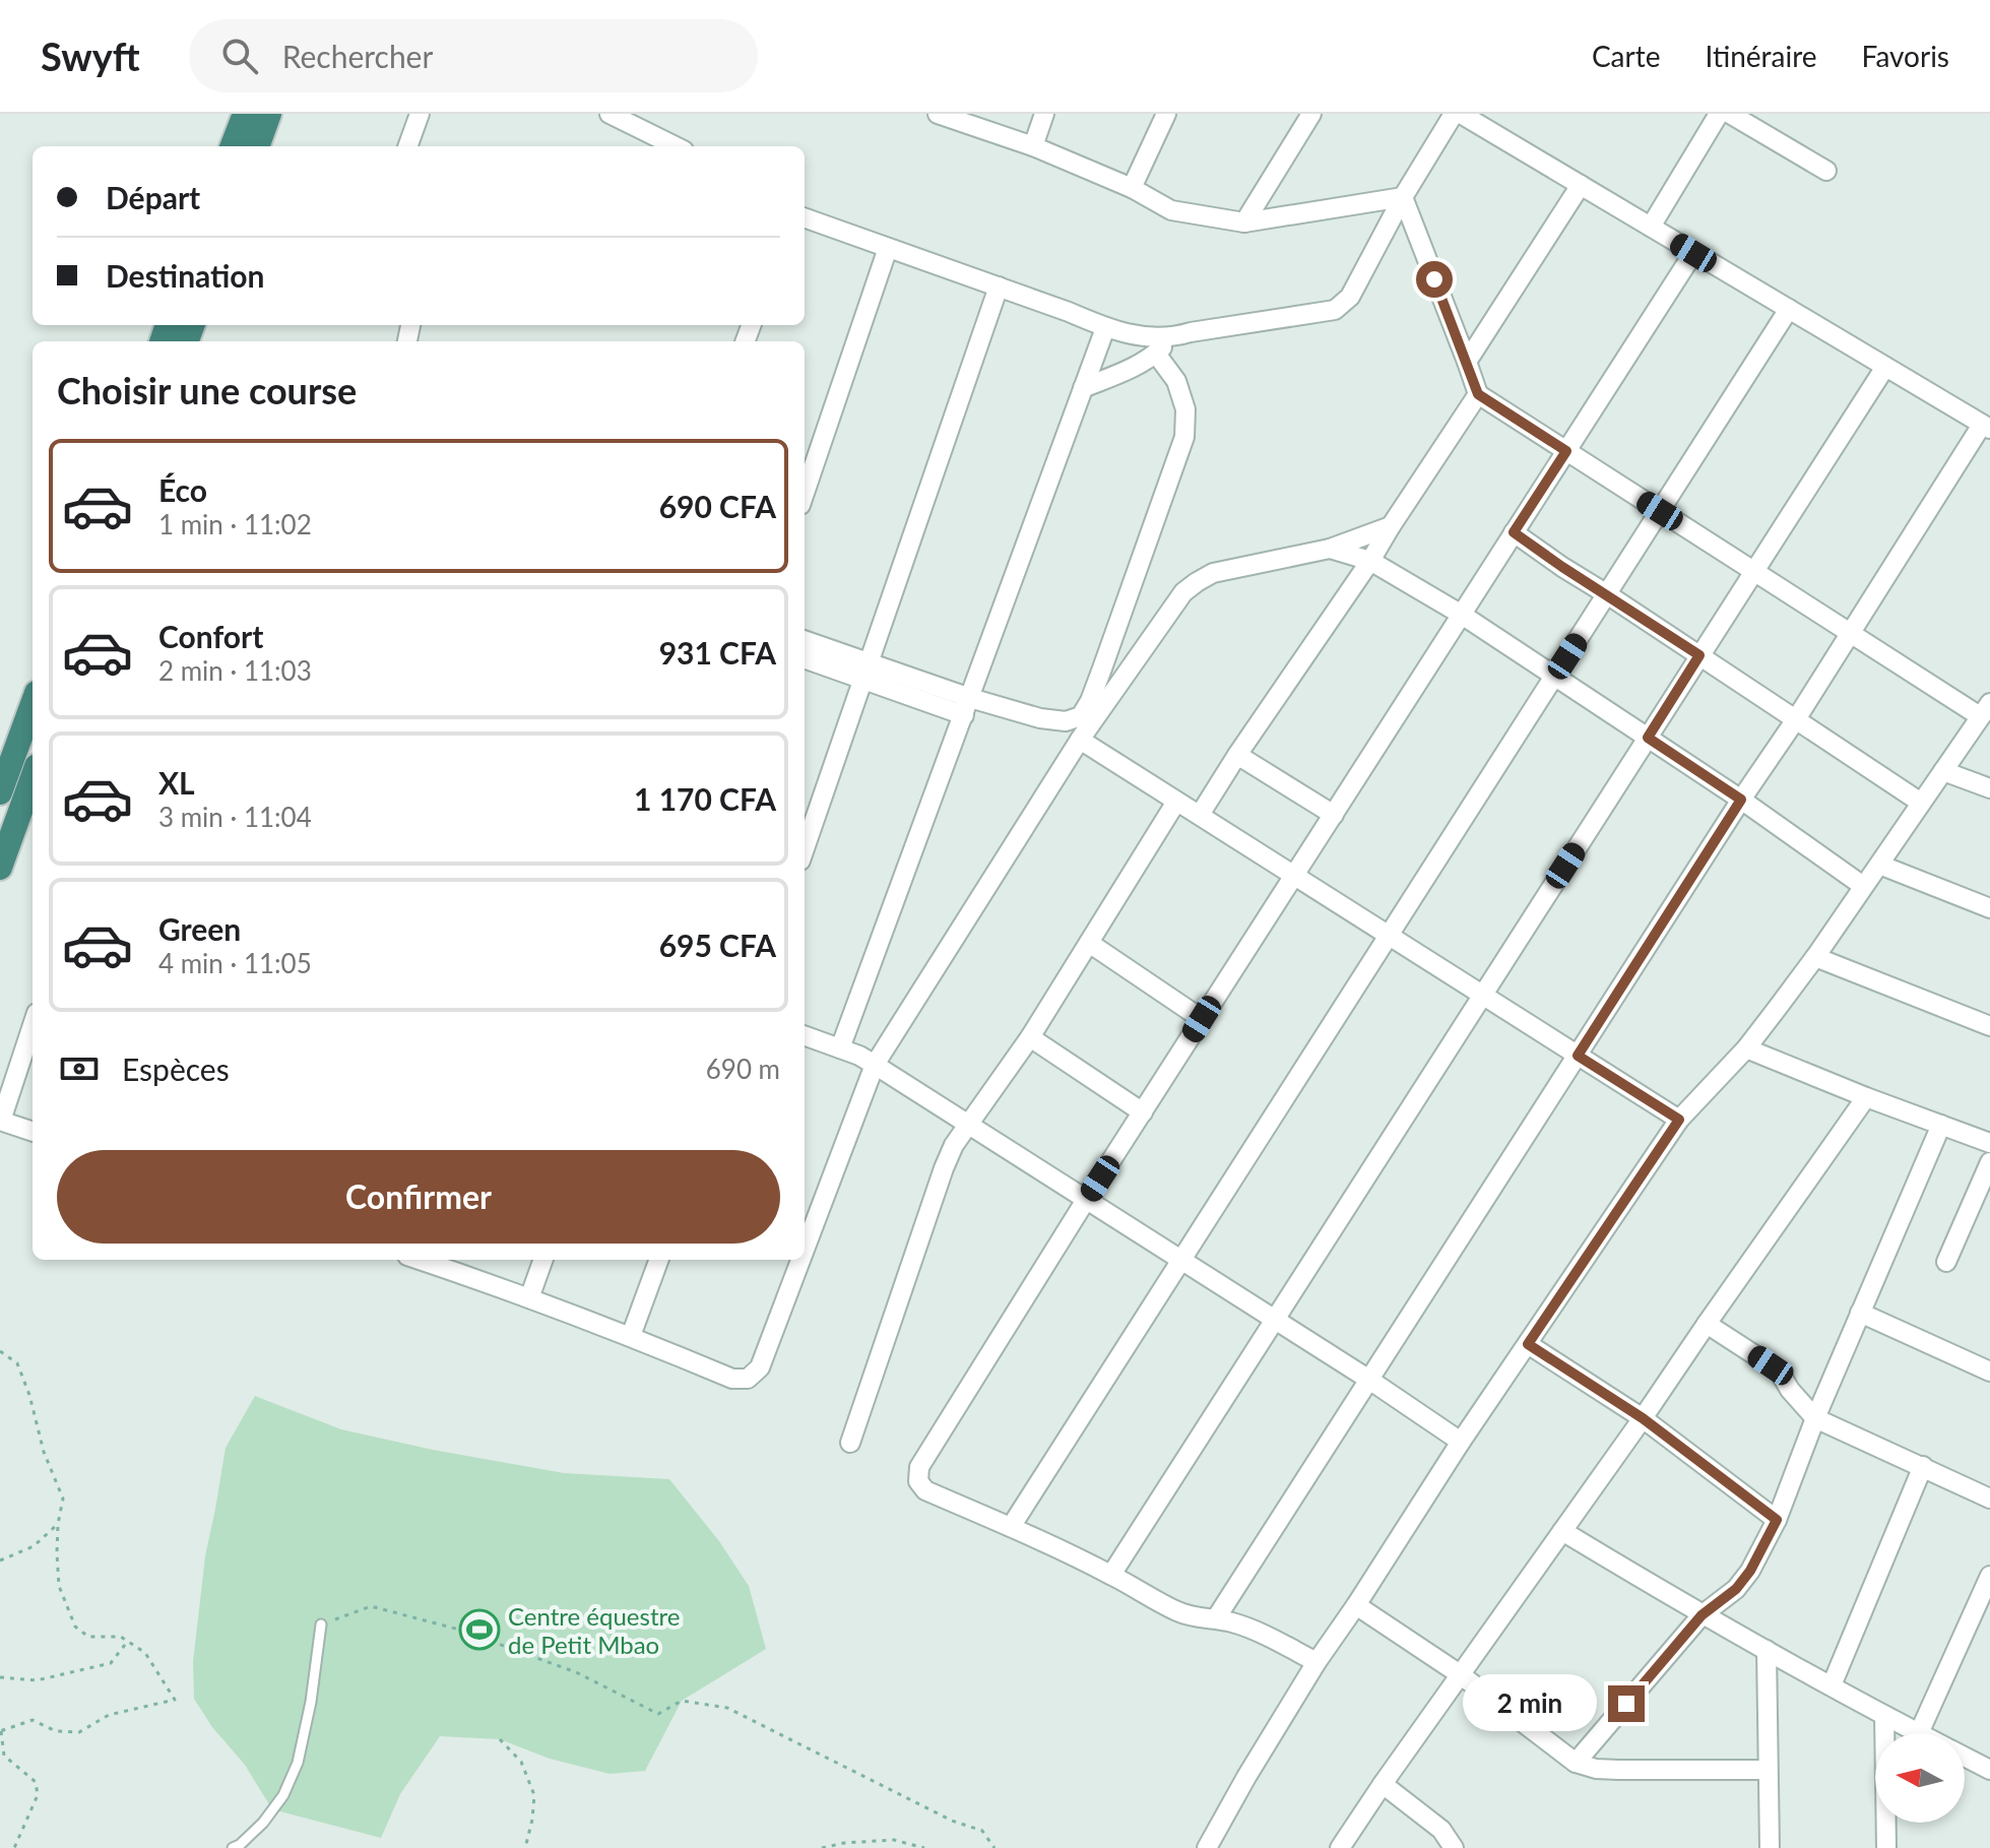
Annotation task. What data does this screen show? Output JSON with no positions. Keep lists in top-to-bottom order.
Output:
{
  "places": {
    "sports": ["Centre équestre de Petit Mbao"]
  },
  "north": "left",
  "page": {
    "header": "Swyft",
    "search": "Rechercher",
    "nav": ["Carte", "Itinéraire", "Favoris"],
    "banner": ["Départ", "Destination"],
    "heading": "Choisir une course",
    "list": [
      {
        "name": "Éco",
        "note": "1 min · 11:02",
        "value": "690 CFA"
      },
      {
        "name": "Confort",
        "note": "2 min · 11:03",
        "value": "931 CFA"
      },
      {
        "name": "XL",
        "note": "3 min · 11:04",
        "value": "1 170 CFA"
      },
      {
        "name": "Green",
        "note": "4 min · 11:05",
        "value": "695 CFA"
      }
    ],
    "pay": ["Espèces", "690 m"],
    "buttons": "Confirmer",
    "bubble": "2 min"
  }
}
